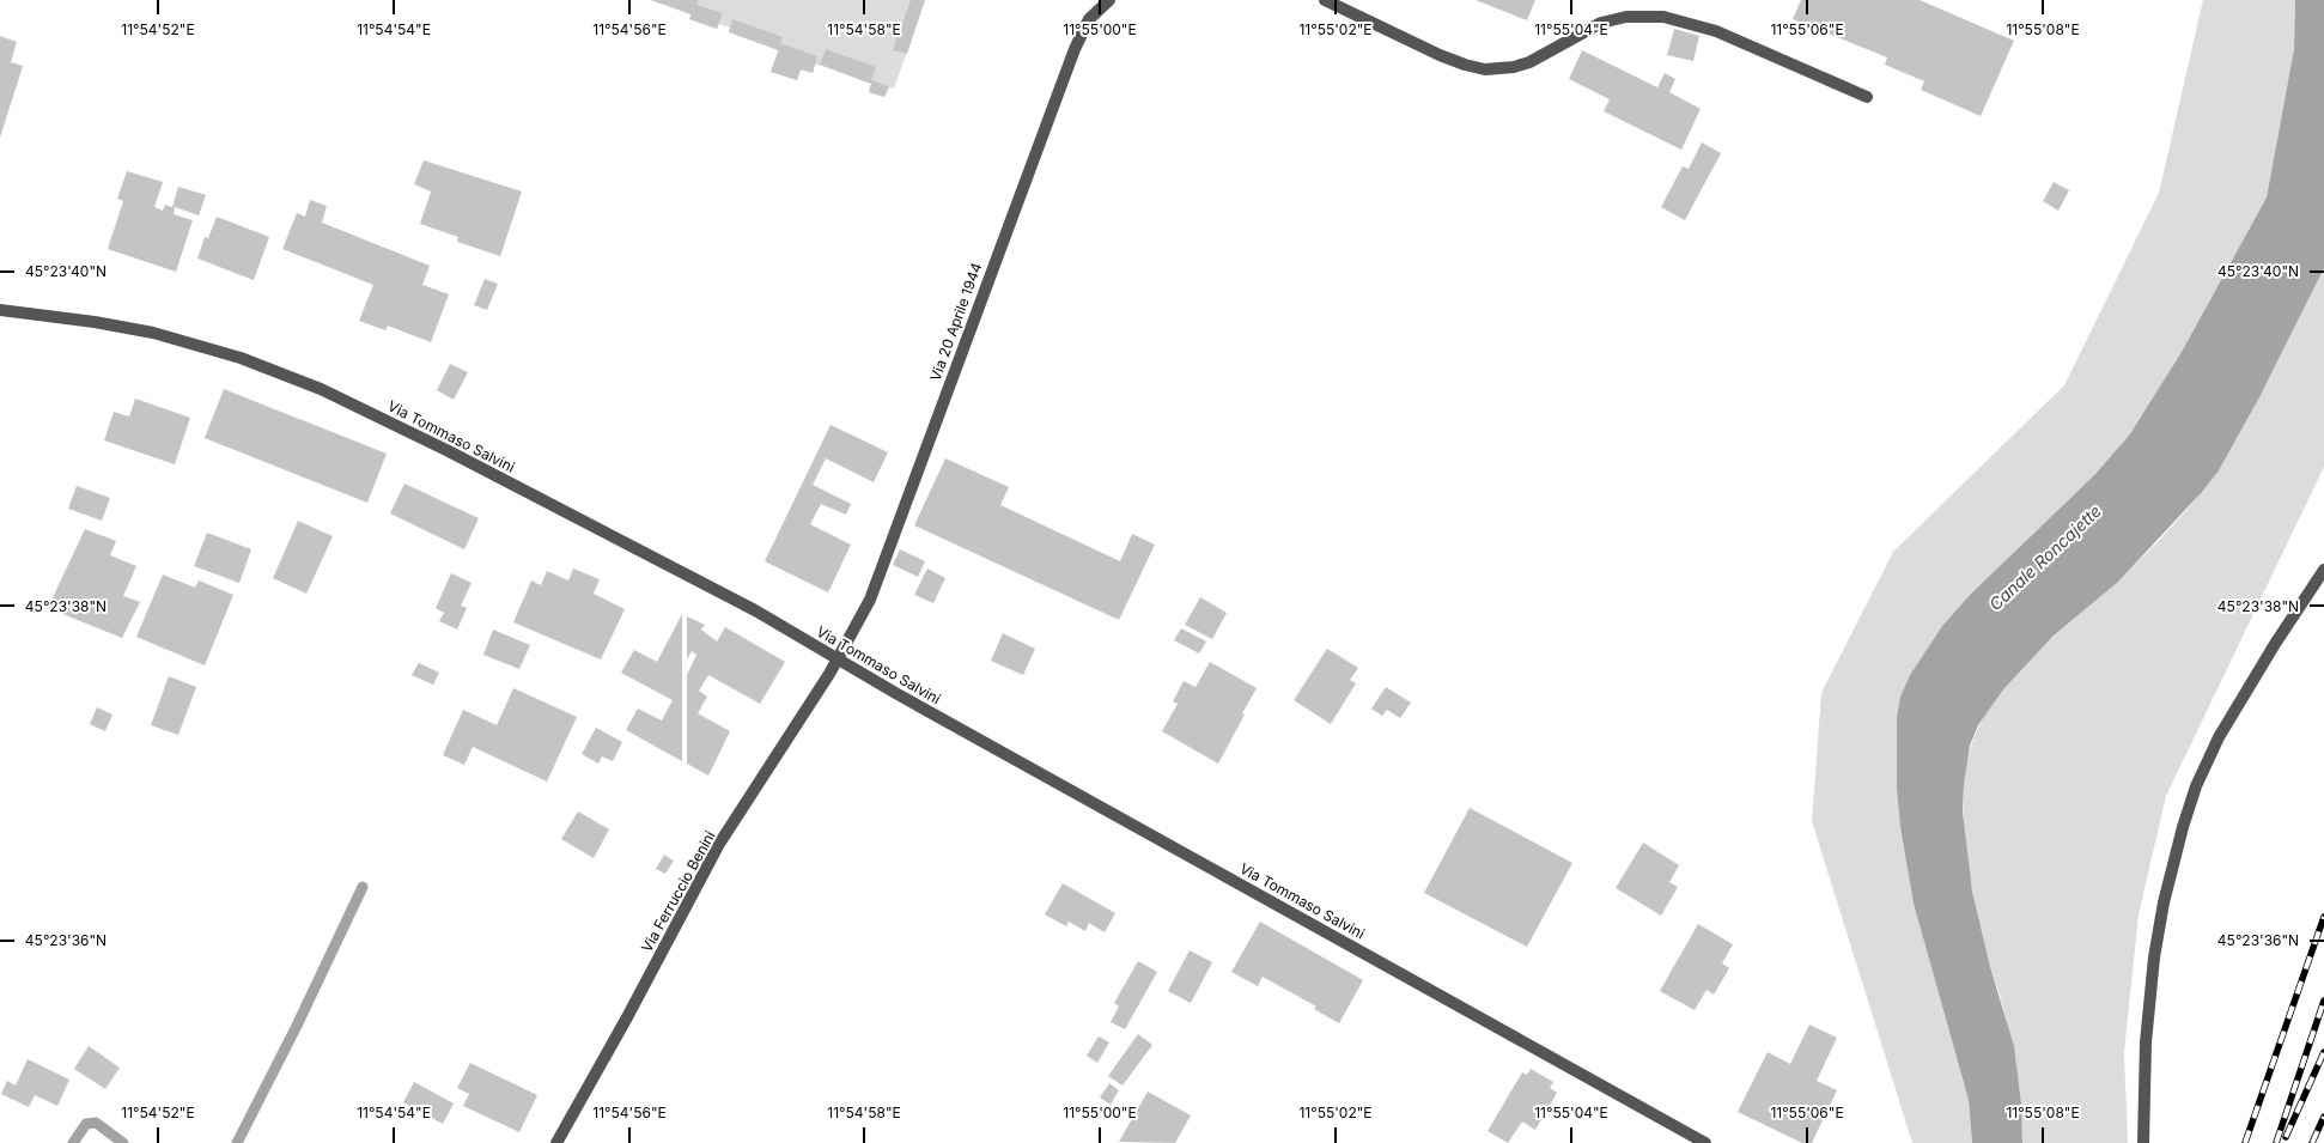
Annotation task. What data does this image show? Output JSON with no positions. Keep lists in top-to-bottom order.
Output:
{
  "streets": {
    "street": ["Via 20 Aprile 1944", "Via Tommaso Salvini", "Via Ferruccio Benini"]
  },
  "crossings": [
    ["Via 20 Aprile 1944", "Via Tommaso Salvini"],
    ["Via 20 Aprile 1944", "Via Ferruccio Benini"],
    ["Via Tommaso Salvini", "Via Ferruccio Benini"]
  ],
  "water": ["Canale Roncajette"],
  "coordinates": [
    "11°54'52\"E",
    "11°54'54\"E",
    "11°54'56\"E",
    "11°54'58\"E",
    "11°55'00\"E",
    "11°55'02\"E",
    "11°55'04\"E",
    "11°55'06\"E",
    "11°55'08\"E",
    "45°23'40\"N",
    "45°23'38\"N",
    "45°23'36\"N"
  ]
}
